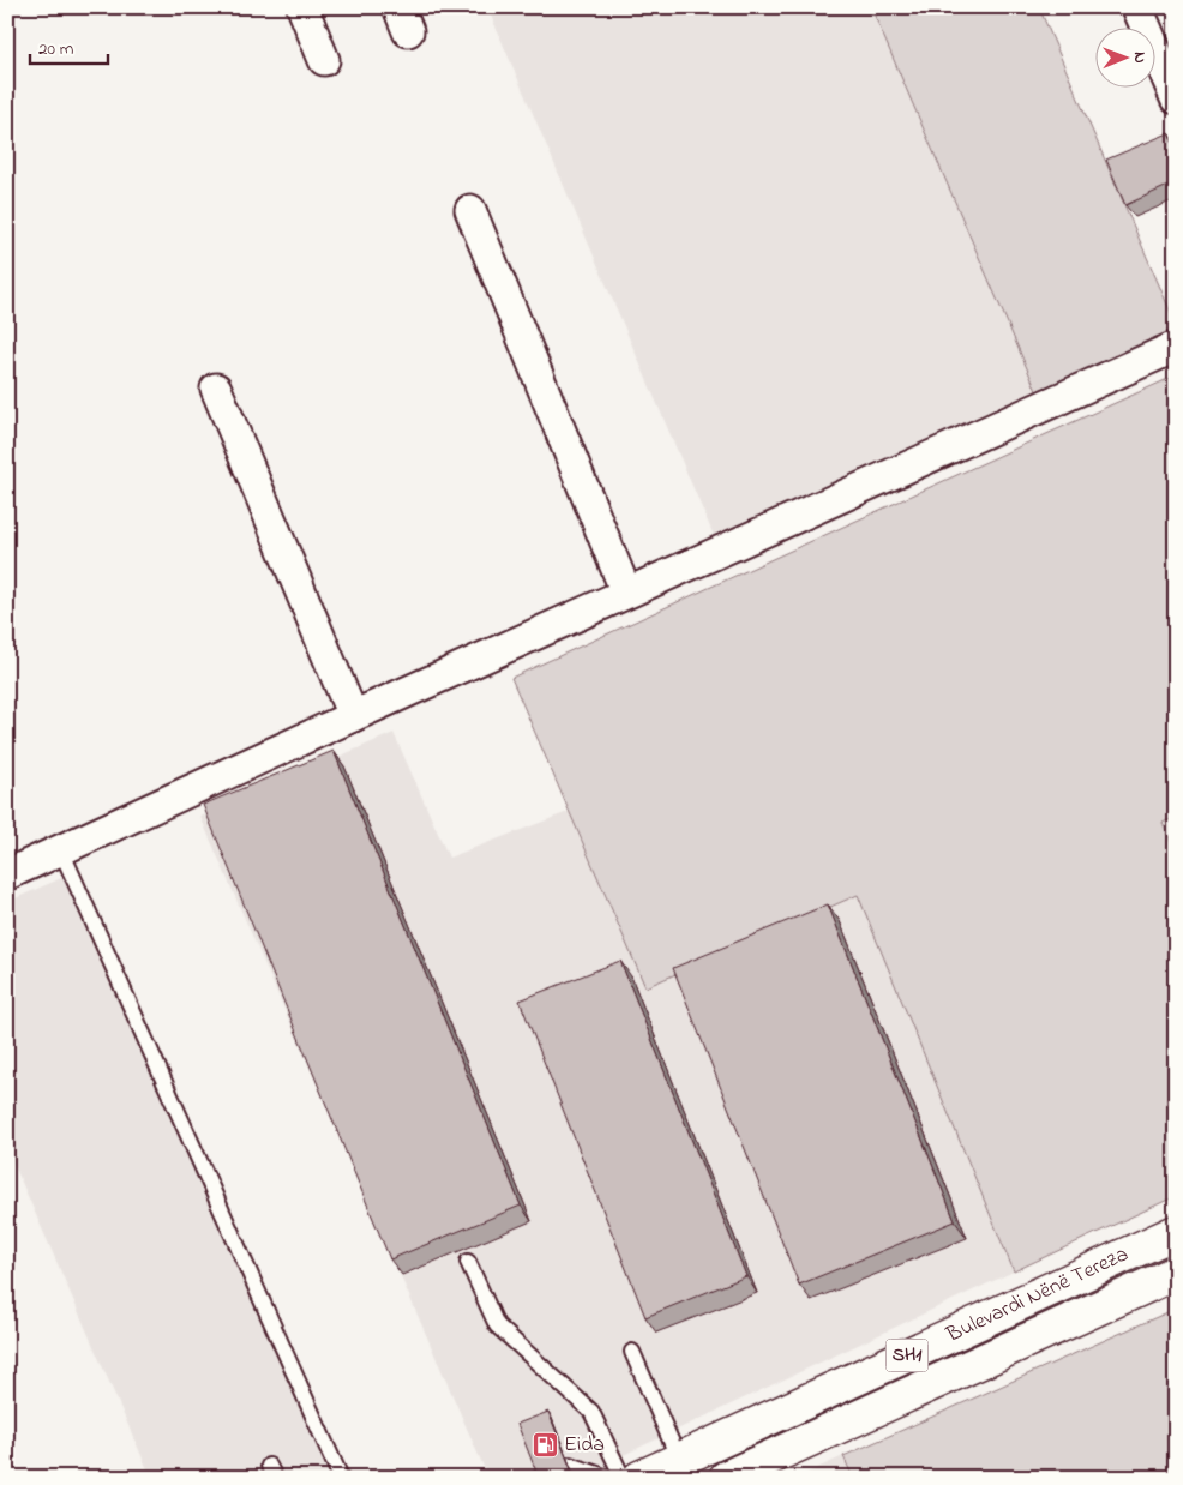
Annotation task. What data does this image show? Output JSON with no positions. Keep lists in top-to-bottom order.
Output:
{
  "streets": {
    "main road": ["Bulevardi Nënë Tereza", "SH1"]
  },
  "places": {
    "fuel station": ["Eida"]
  },
  "scale_bar": "20 m",
  "north": "right"
}
